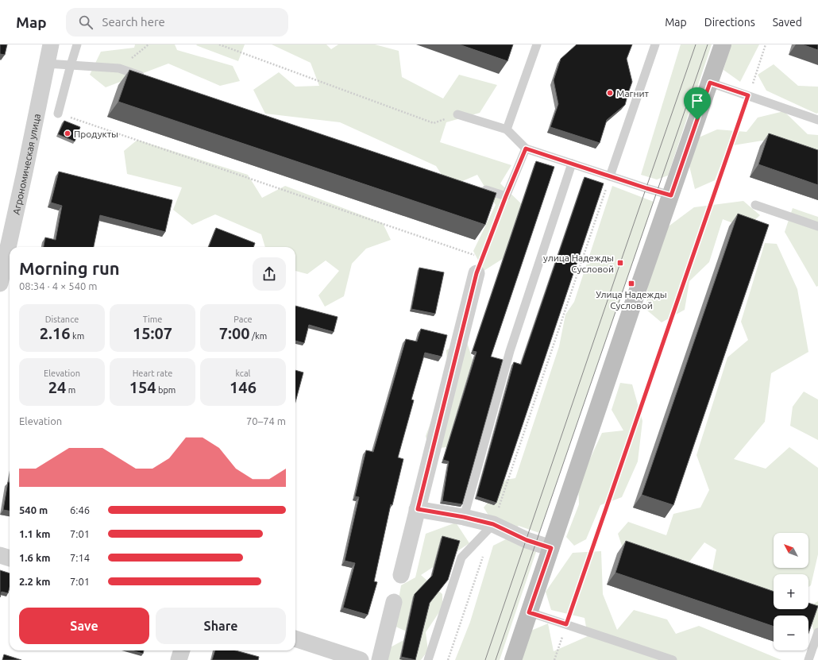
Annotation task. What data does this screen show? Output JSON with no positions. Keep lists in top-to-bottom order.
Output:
{
  "streets": {
    "street": ["Агрономическая улица"]
  },
  "places": {
    "other": ["Магнит", "Продукты"],
    "transit": ["улица Надежды Сусловой", "Улица Надежды Сусловой"]
  },
  "north": "top left",
  "page": {
    "header": "Map",
    "search": "Search here",
    "nav": ["Map", "Directions", "Saved"],
    "heading": ["Morning run", "08:34 · 4 × 540 m"],
    "stats": [
      ["Distance", "2.16 km"],
      ["Time", "15:07"],
      ["Pace", "7:00 /km"],
      ["Elevation", "24 m"],
      ["Heart rate", "154 bpm"],
      ["kcal", "146"]
    ],
    "chart": ["Elevation", "70–74 m"],
    "list": [
      {
        "name": "540 m",
        "note": "6:46"
      },
      {
        "name": "1.1 km",
        "note": "7:01"
      },
      {
        "name": "1.6 km",
        "note": "7:14"
      },
      {
        "name": "2.2 km",
        "note": "7:01"
      }
    ],
    "map_buttons": ["+", "−"],
    "buttons": ["Save", "Share"]
  }
}
